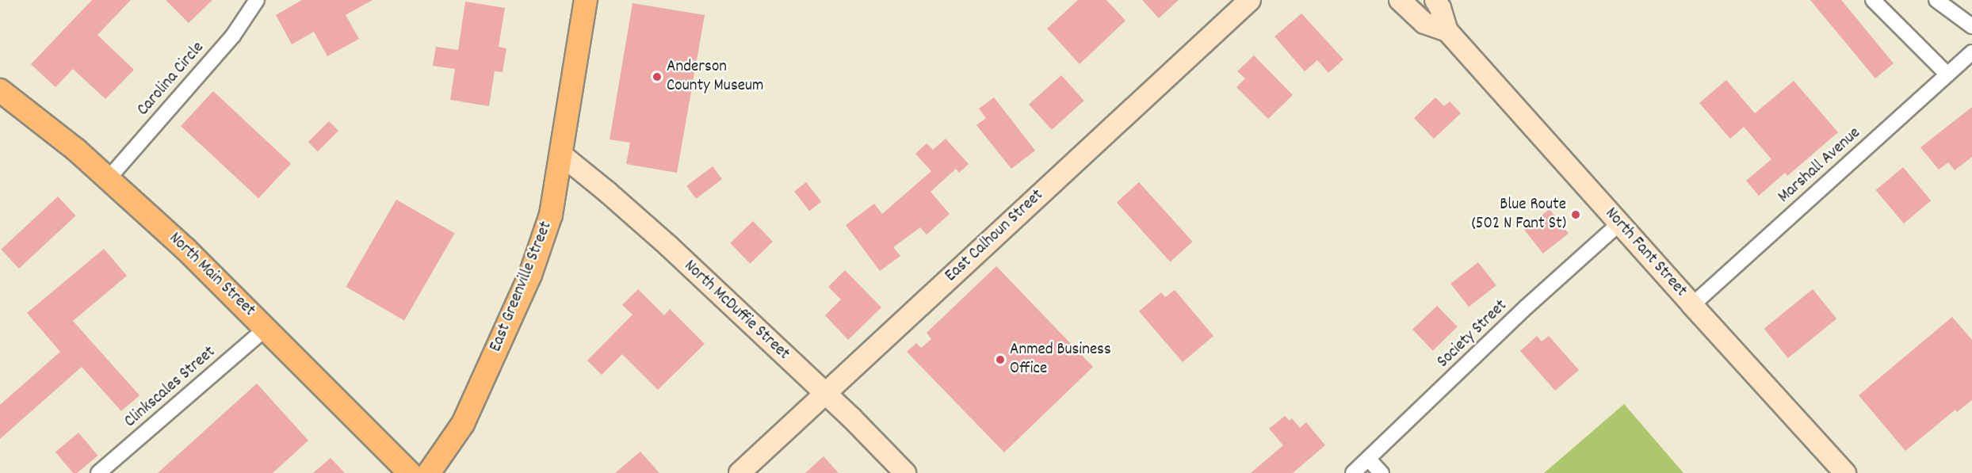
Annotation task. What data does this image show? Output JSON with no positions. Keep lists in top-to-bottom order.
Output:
{
  "streets": {
    "main road": ["North Main Street", "East Greenville Street"],
    "street": [
      "Carolina Circle",
      "Marshall Avenue",
      "East Calhoun Street",
      "North Fant Street",
      "North McDuffie Street",
      "Society Street",
      "Clinkscales Street"
    ]
  },
  "crossings": [
    ["Carolina Circle", "North Main Street"],
    ["Marshall Avenue", "North Fant Street"],
    ["East Calhoun Street", "North McDuffie Street"],
    ["North Fant Street", "Society Street"],
    ["North Main Street", "Clinkscales Street"],
    ["East Greenville Street", "North McDuffie Street"]
  ],
  "places": ["Anderson County Museum", "Blue Route (502 N Fant St)", "Anmed Business Office"]
}
